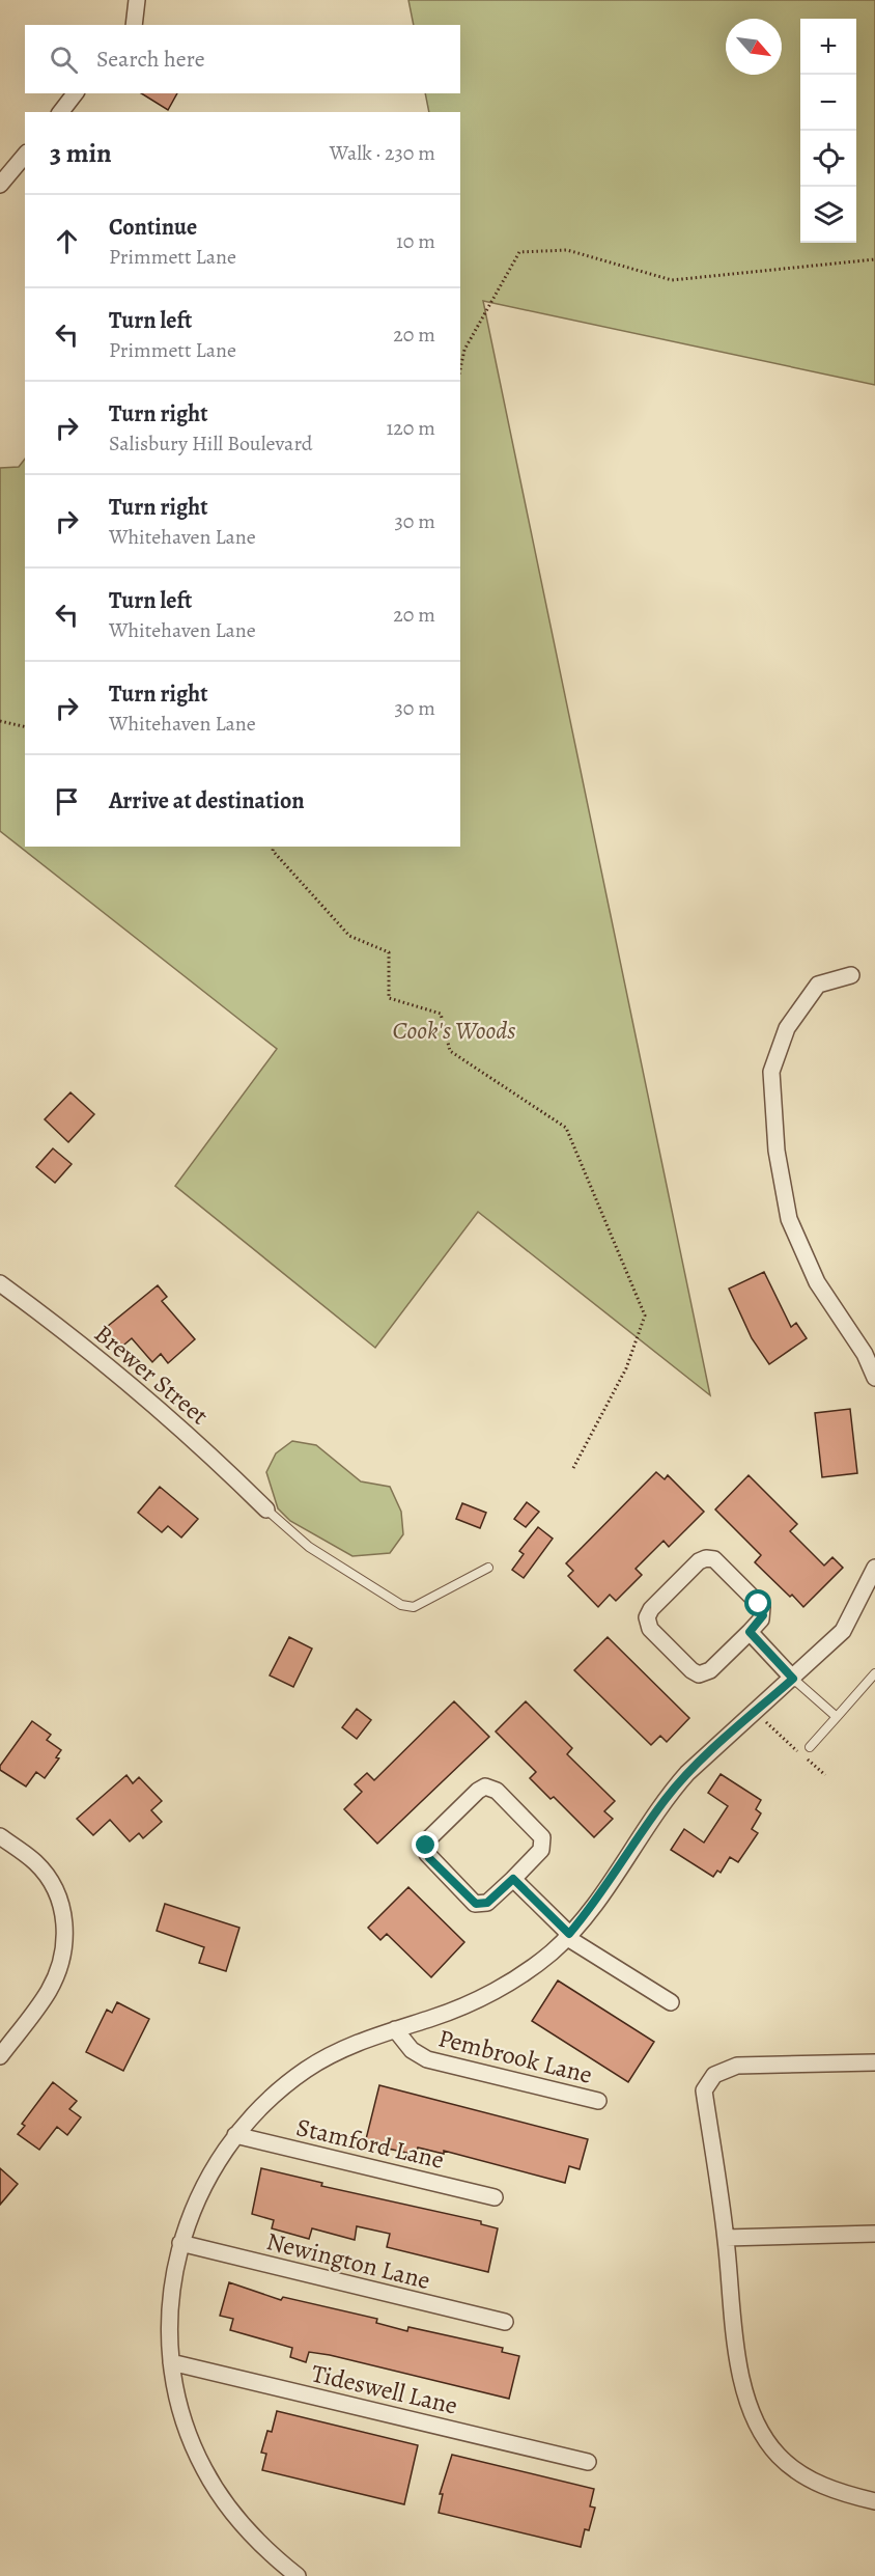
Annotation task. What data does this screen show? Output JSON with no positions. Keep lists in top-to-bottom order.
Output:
{
  "streets": {
    "street": [
      "Brewer Street",
      "Pembrook Lane",
      "Stamford Lane",
      "Newington Lane",
      "Tideswell Lane"
    ]
  },
  "parks": ["Cook's Woods"],
  "north": "bottom right",
  "page": {
    "map_buttons": ["+", "−"],
    "search": "Search here",
    "heading": ["3 min", "Walk · 230 m"],
    "list": [
      ["Continue", "Primmett Lane", "10 m"],
      ["Turn left", "Primmett Lane", "20 m"],
      ["Turn right", "Salisbury Hill Boulevard", "120 m"],
      ["Turn right", "Whitehaven Lane", "30 m"],
      ["Turn left", "Whitehaven Lane", "20 m"],
      ["Turn right", "Whitehaven Lane", "30 m"],
      "Arrive at destination"
    ]
  }
}
